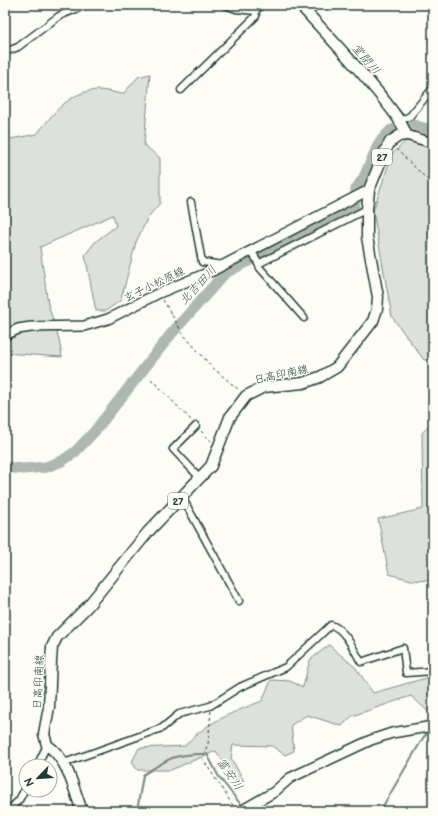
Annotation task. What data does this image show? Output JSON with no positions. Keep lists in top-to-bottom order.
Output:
{
  "streets": {
    "main road": ["27", "玄子小松原線", "日高印南線"]
  },
  "crossings": [
    ["27", "日高印南線"],
    ["玄子小松原線", "日高印南線"]
  ],
  "water": ["堂閉川", "北吉田川", "富安川"],
  "north": "bottom left"
}
